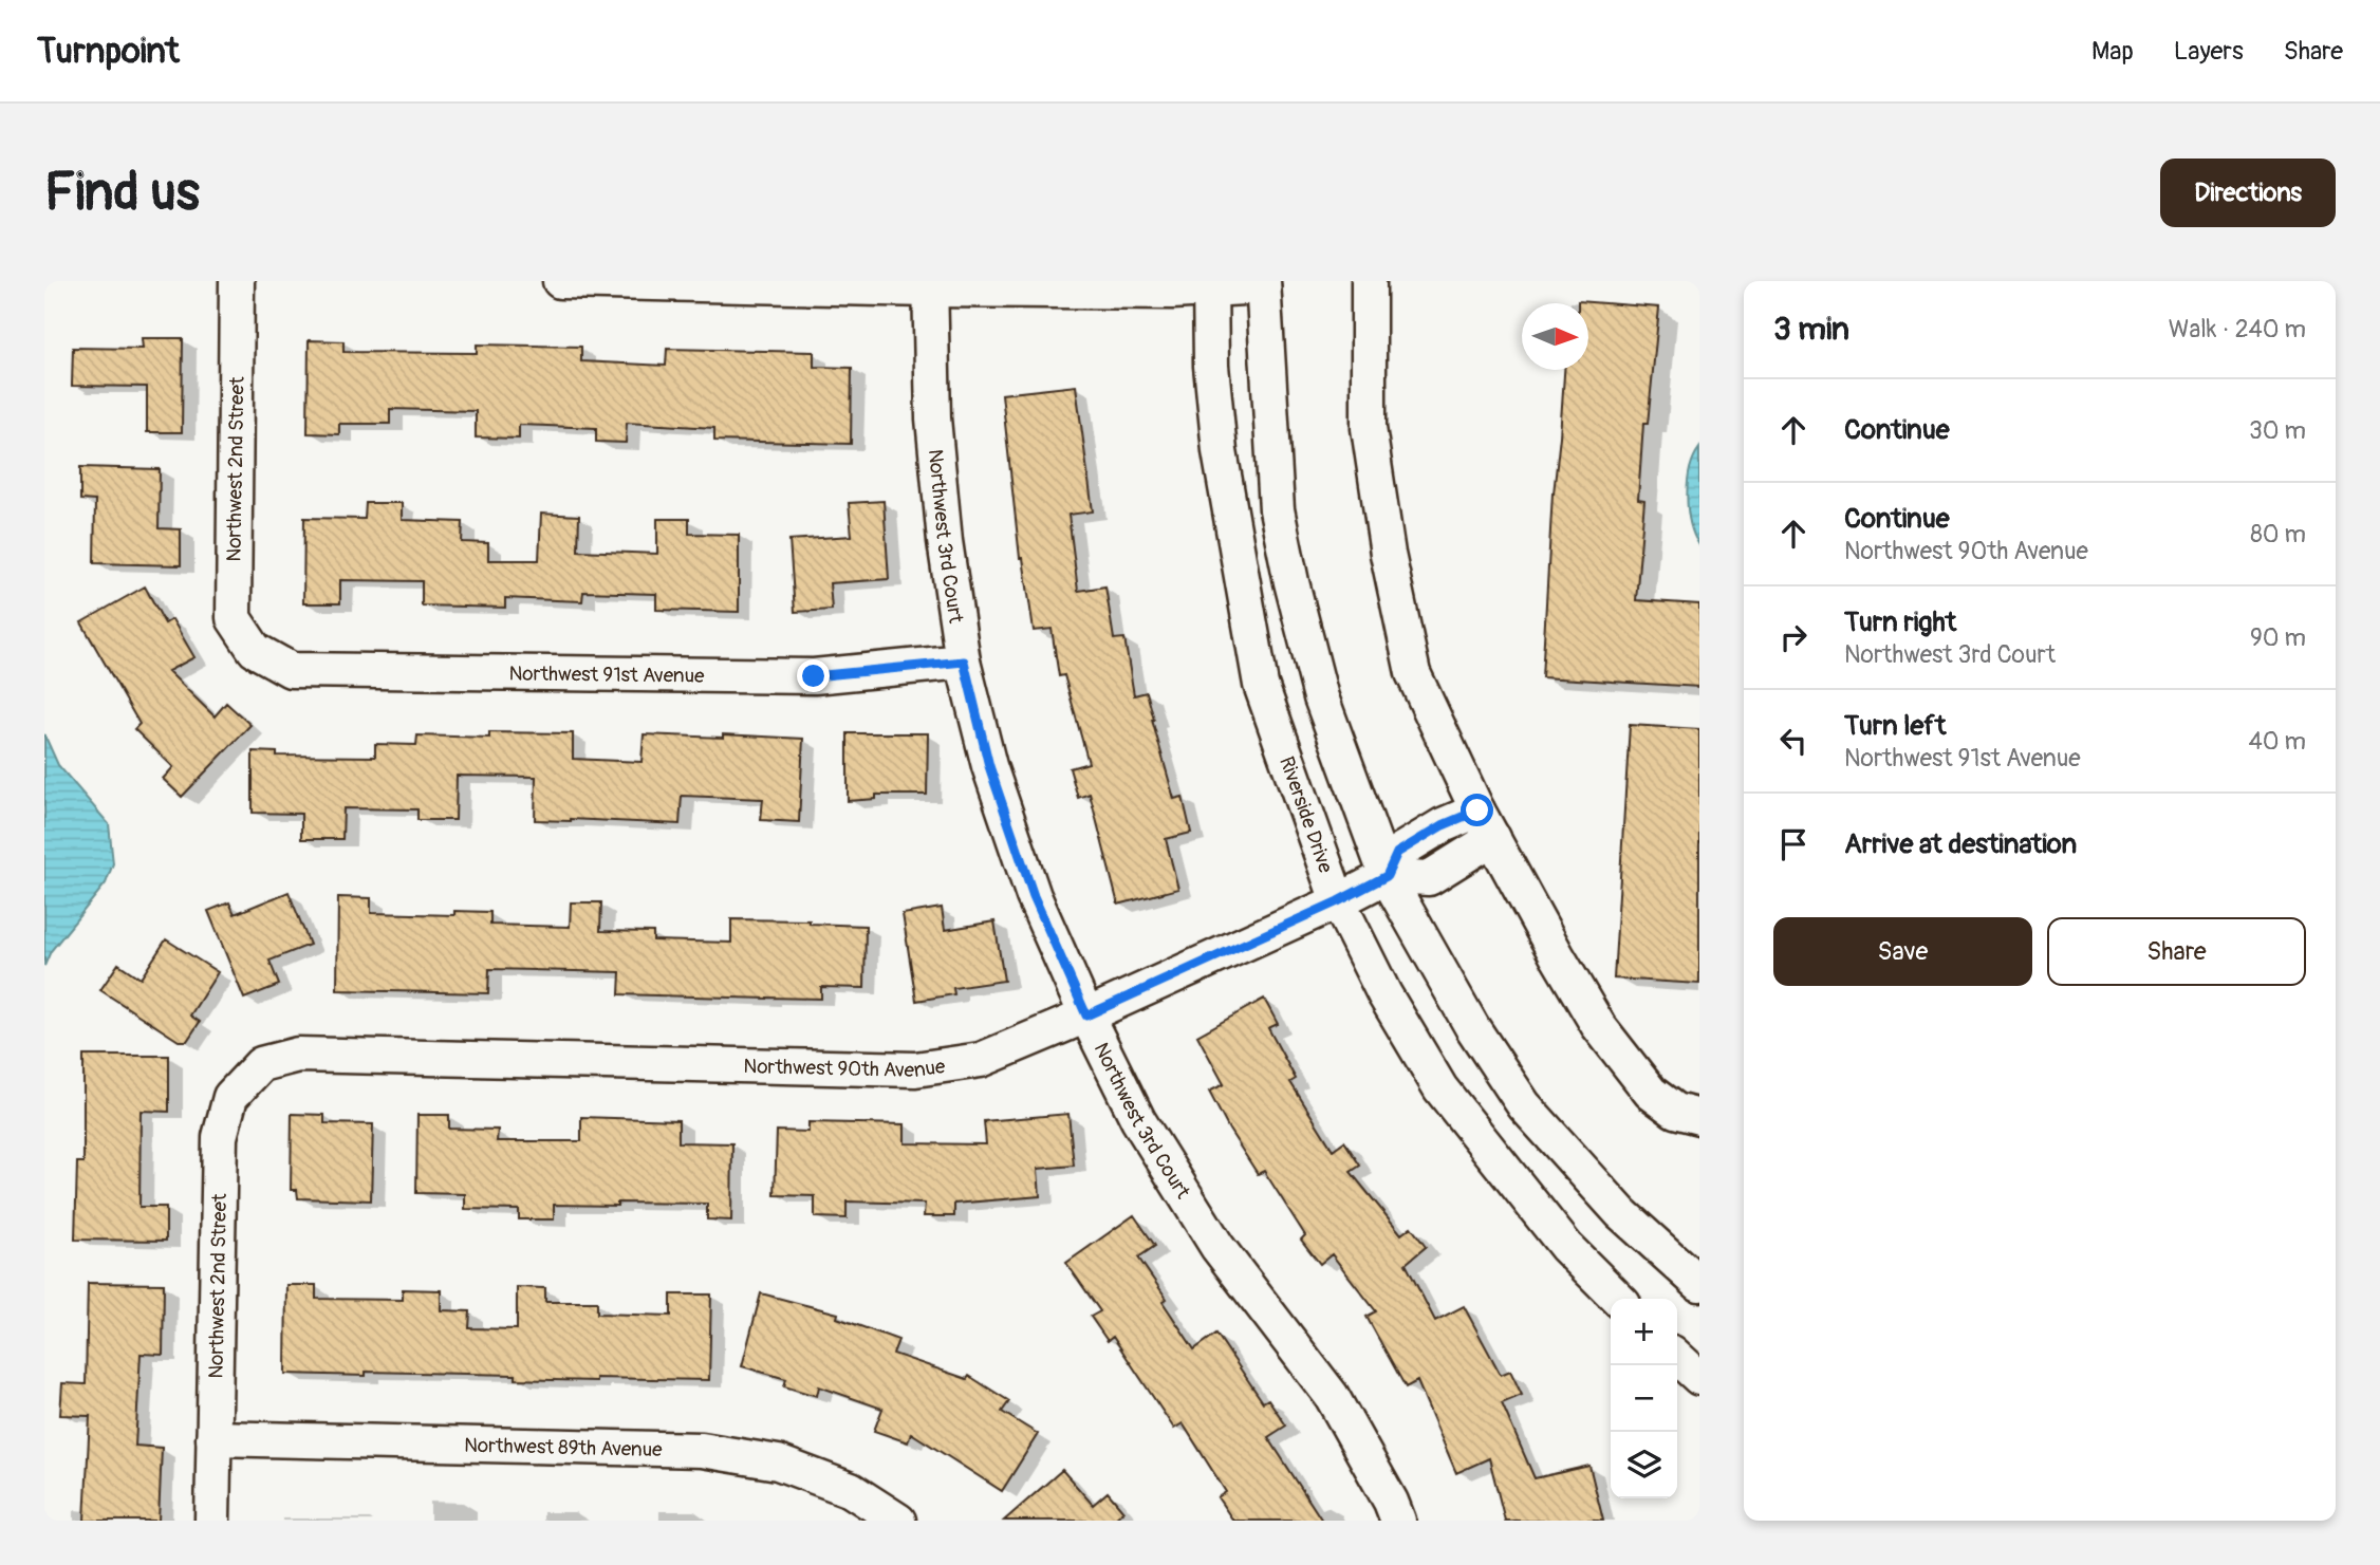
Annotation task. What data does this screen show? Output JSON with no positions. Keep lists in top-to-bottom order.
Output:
{
  "streets": {
    "street": [
      "Northwest 2nd Street",
      "Northwest 3rd Court",
      "Northwest 91st Avenue",
      "Riverside Drive",
      "Northwest 90th Avenue",
      "Northwest 89th Avenue"
    ]
  },
  "crossings": [
    ["Northwest 2nd Street", "Northwest 91st Avenue"],
    ["Northwest 2nd Street", "Northwest 90th Avenue"],
    ["Northwest 2nd Street", "Northwest 89th Avenue"],
    ["Northwest 3rd Court", "Northwest 91st Avenue"],
    ["Northwest 3rd Court", "Northwest 90th Avenue"],
    ["Riverside Drive", "Northwest 90th Avenue"]
  ],
  "north": "right",
  "page": {
    "header": "Turnpoint",
    "nav": ["Map", "Layers", "Share"],
    "buttons": [
      "Directions",
      ["Save", "Share"]
    ],
    "title": "Find us",
    "heading": ["3 min", "Walk · 240 m"],
    "list": [
      ["Continue", "30 m"],
      ["Continue", "Northwest 90th Avenue", "80 m"],
      ["Turn right", "Northwest 3rd Court", "90 m"],
      ["Turn left", "Northwest 91st Avenue", "40 m"],
      "Arrive at destination"
    ],
    "map_buttons": ["+", "−"]
  }
}
